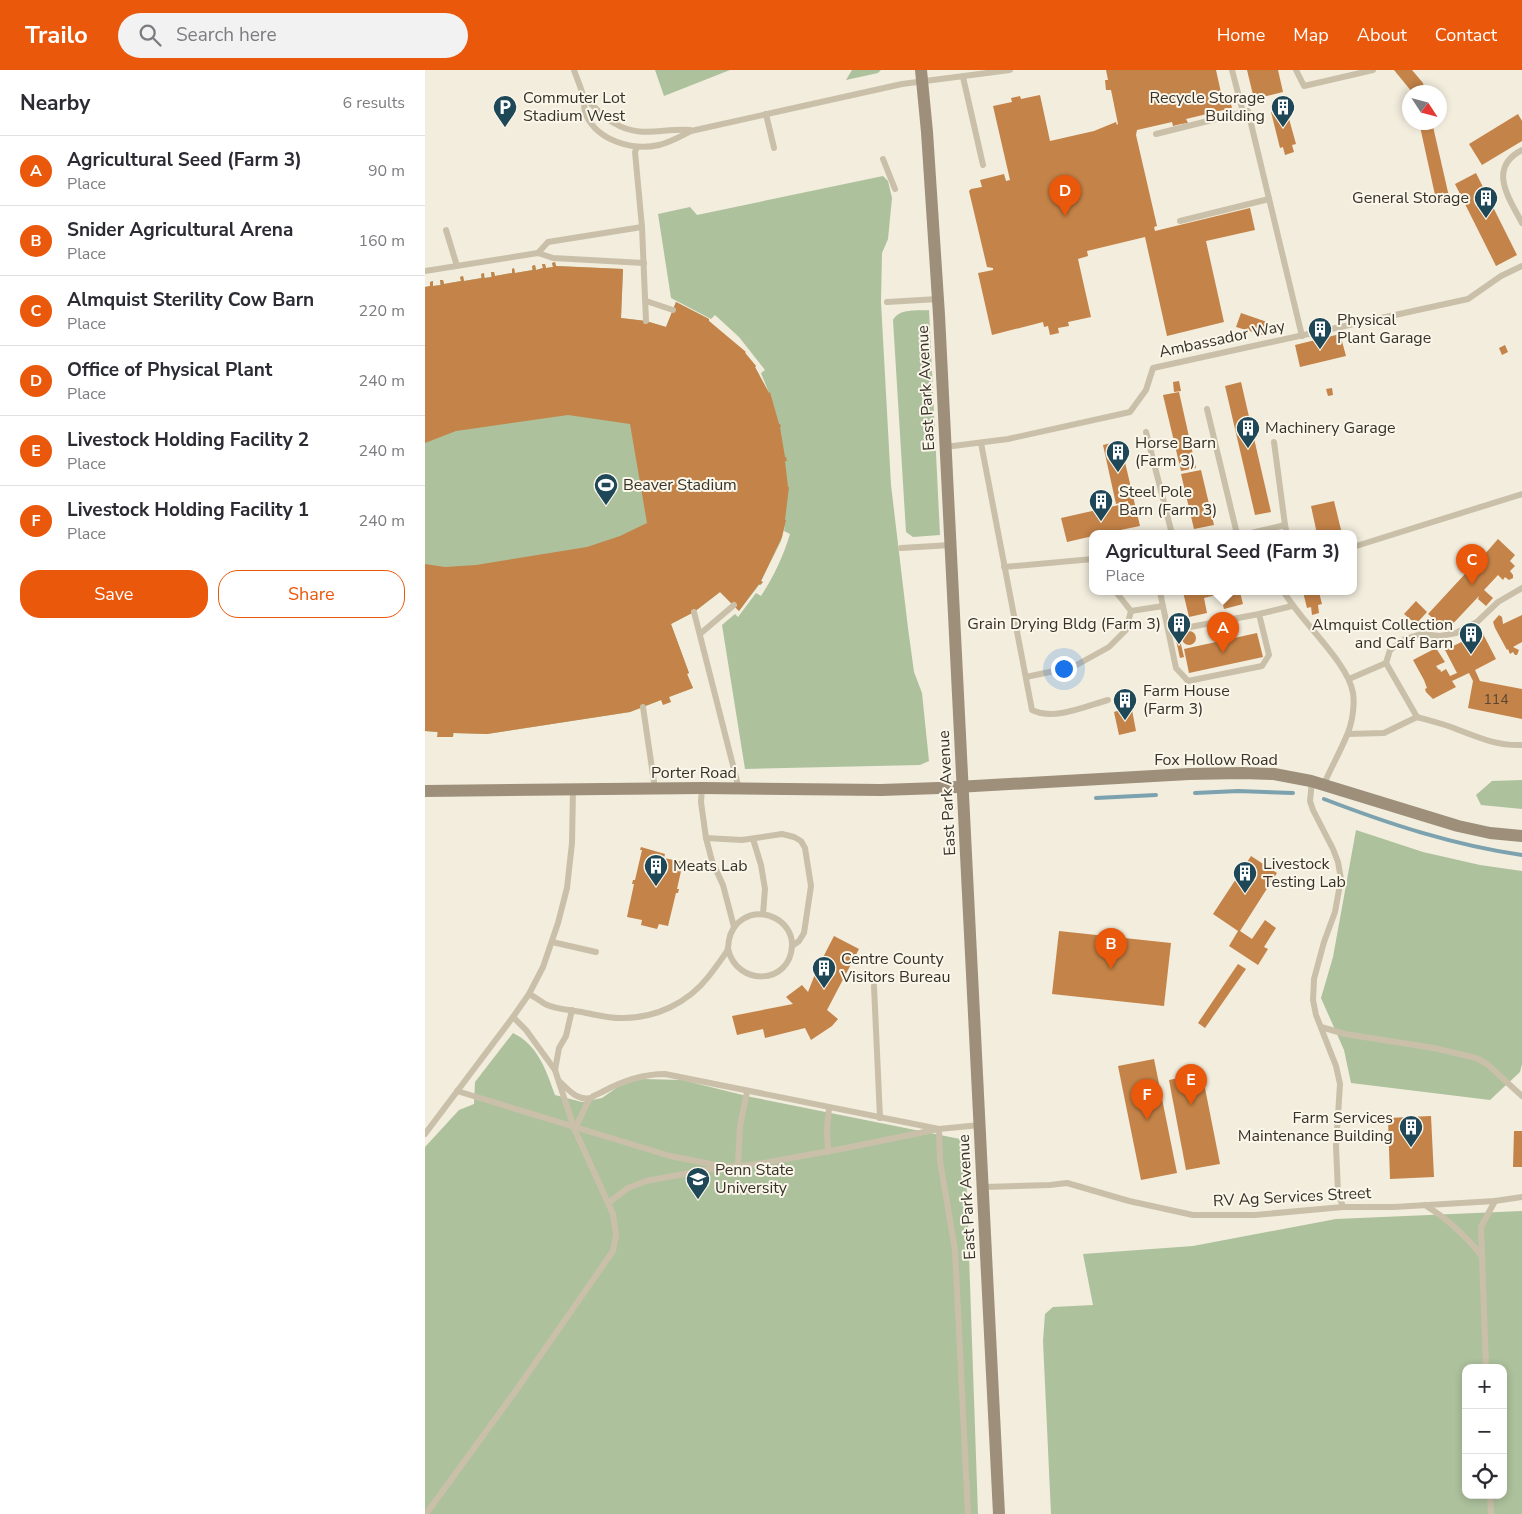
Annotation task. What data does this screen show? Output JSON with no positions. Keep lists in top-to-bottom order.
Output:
{
  "streets": {
    "main road": ["East Park Avenue", "Fox Hollow Road", "Porter Road"],
    "lane": ["Ambassador Way", "RV Ag Services Street"]
  },
  "crossings": [
    ["Ambassador Way", "East Park Avenue"],
    ["East Park Avenue", "Fox Hollow Road"],
    ["East Park Avenue", "Porter Road"],
    ["East Park Avenue", "RV Ag Services Street"],
    ["Fox Hollow Road", "Porter Road"]
  ],
  "places": {
    "parking": ["Commuter Lot Stadium West"],
    "building": [
      "Recycle Storage Building",
      "General Storage",
      "Physical Plant Garage",
      "Machinery Garage",
      "Horse Barn (Farm 3)",
      "Steel Pole Barn (Farm 3)",
      "Grain Drying Bldg (Farm 3)",
      "Almquist Collection and Calf Barn",
      "Farm House (Farm 3)",
      "Meats Lab",
      "Livestock Testing Lab",
      "Centre County Visitors Bureau",
      "Farm Services Maintenance Building"
    ],
    "sports": ["Beaver Stadium"],
    "school or university": ["Penn State University"]
  },
  "house_numbers": ["114"],
  "north": "bottom right",
  "page": {
    "header": "Trailo",
    "search": "Search here",
    "nav": [
      "Home",
      "Map",
      "About",
      "Contact"
    ],
    "heading": ["Nearby", "6 results"],
    "list": [
      {
        "mark": "A",
        "name": "Agricultural Seed (Farm 3)",
        "note": "Place",
        "value": "90 m"
      },
      {
        "mark": "B",
        "name": "Snider Agricultural Arena",
        "note": "Place",
        "value": "160 m"
      },
      {
        "mark": "C",
        "name": "Almquist Sterility Cow Barn",
        "note": "Place",
        "value": "220 m"
      },
      {
        "mark": "D",
        "name": "Office of Physical Plant",
        "note": "Place",
        "value": "240 m"
      },
      {
        "mark": "E",
        "name": "Livestock Holding Facility 2",
        "note": "Place",
        "value": "240 m"
      },
      {
        "mark": "F",
        "name": "Livestock Holding Facility 1",
        "note": "Place",
        "value": "240 m"
      }
    ],
    "pins": [
      "D",
      "C",
      "A",
      "B",
      "E",
      "F"
    ],
    "popup": ["Agricultural Seed (Farm 3)", "Place"],
    "buttons": ["Save", "Share"],
    "map_buttons": ["+", "−"]
  }
}
